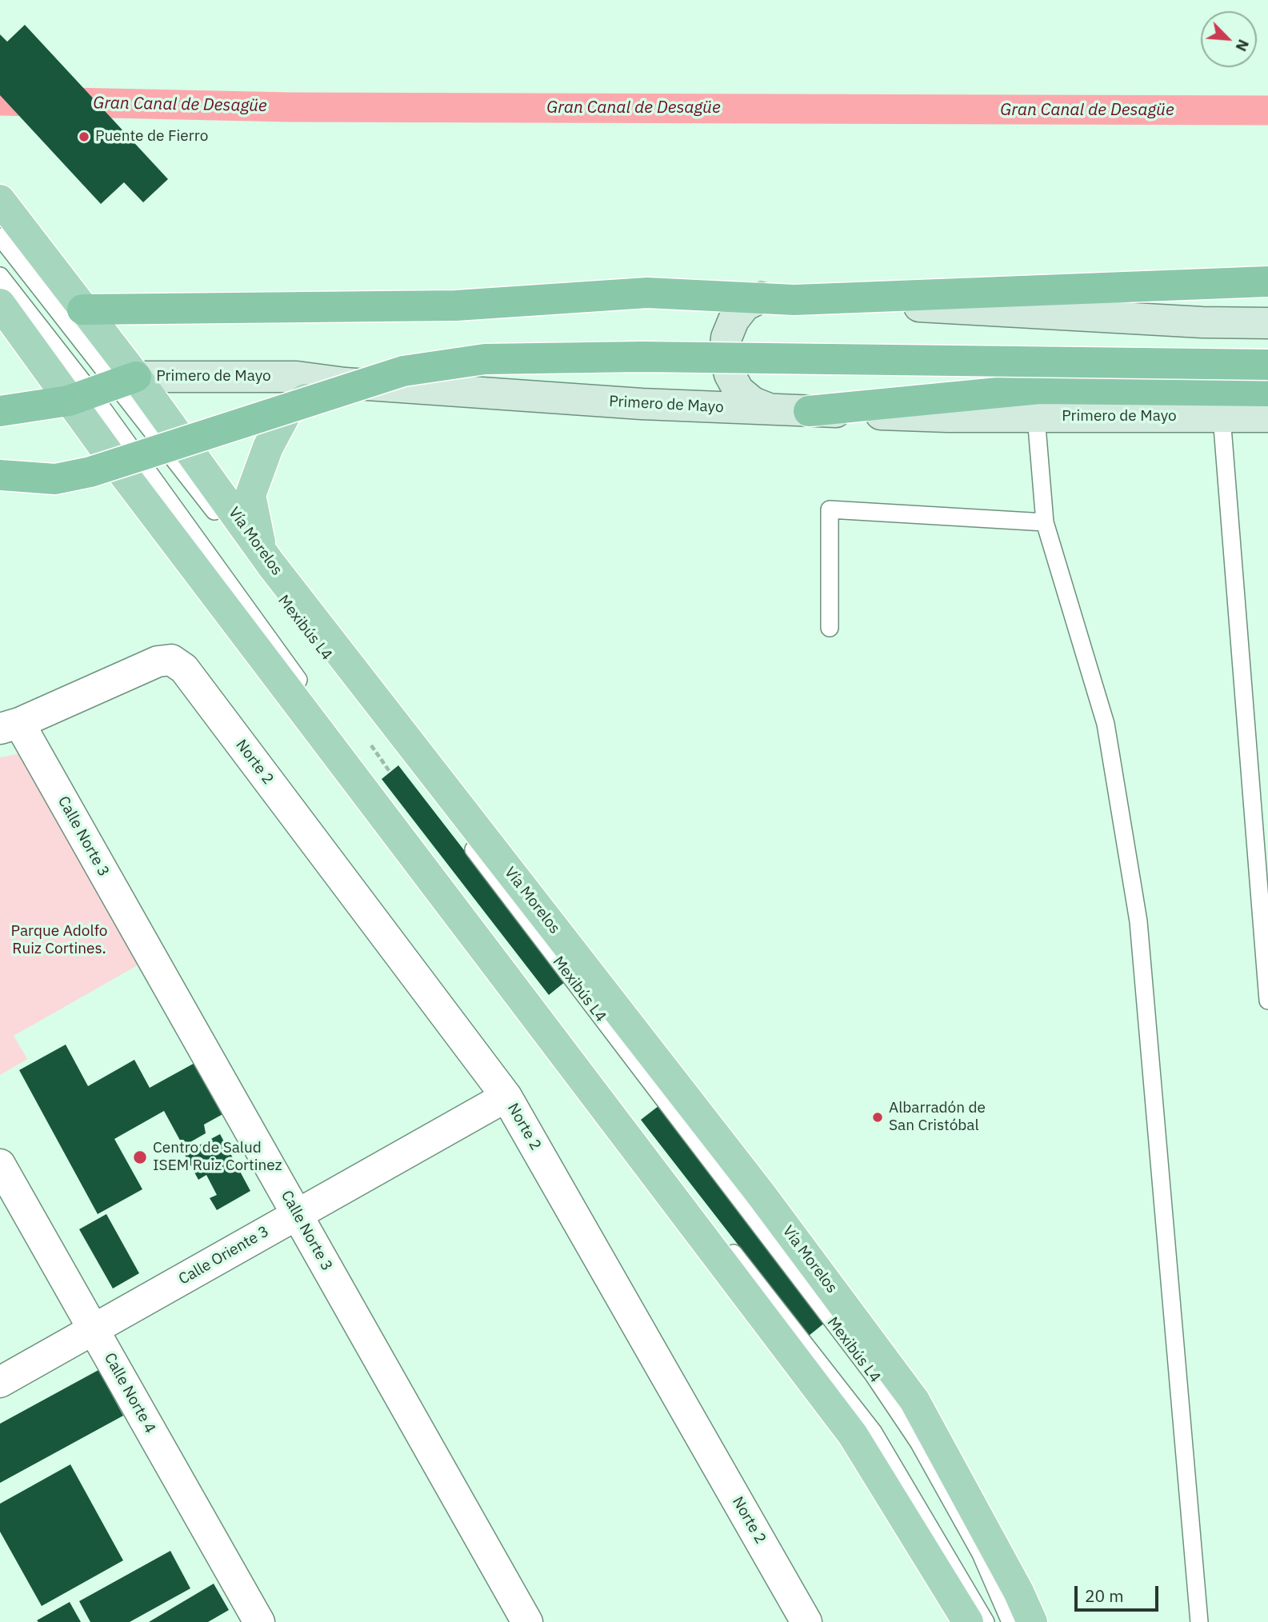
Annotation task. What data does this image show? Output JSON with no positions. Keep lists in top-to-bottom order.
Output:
{
  "streets": {
    "main road": ["Primero de Mayo", "Vía Morelos"],
    "street": [
      "Norte 2",
      "Calle Norte 3",
      "Calle Oriente 3",
      "Calle Norte 4"
    ],
    "lane": ["Mexibús L4"]
  },
  "crossings": [
    ["Primero de Mayo", "Vía Morelos"],
    ["Primero de Mayo", "Mexibús L4"],
    ["Vía Morelos", "Mexibús L4"],
    ["Norte 2", "Calle Norte 3"],
    ["Norte 2", "Calle Oriente 3"],
    ["Calle Norte 3", "Calle Oriente 3"],
    ["Calle Oriente 3", "Calle Norte 4"]
  ],
  "water": ["Gran Canal de Desagüe"],
  "parks": ["Parque Adolfo Ruiz Cortines."],
  "places": ["Puente de Fierro", "Albarradón de San Cristóbal", "Centro de Salud ISEM Ruiz Cortinez"],
  "scale_bar": "20 m",
  "north": "bottom right"
}
